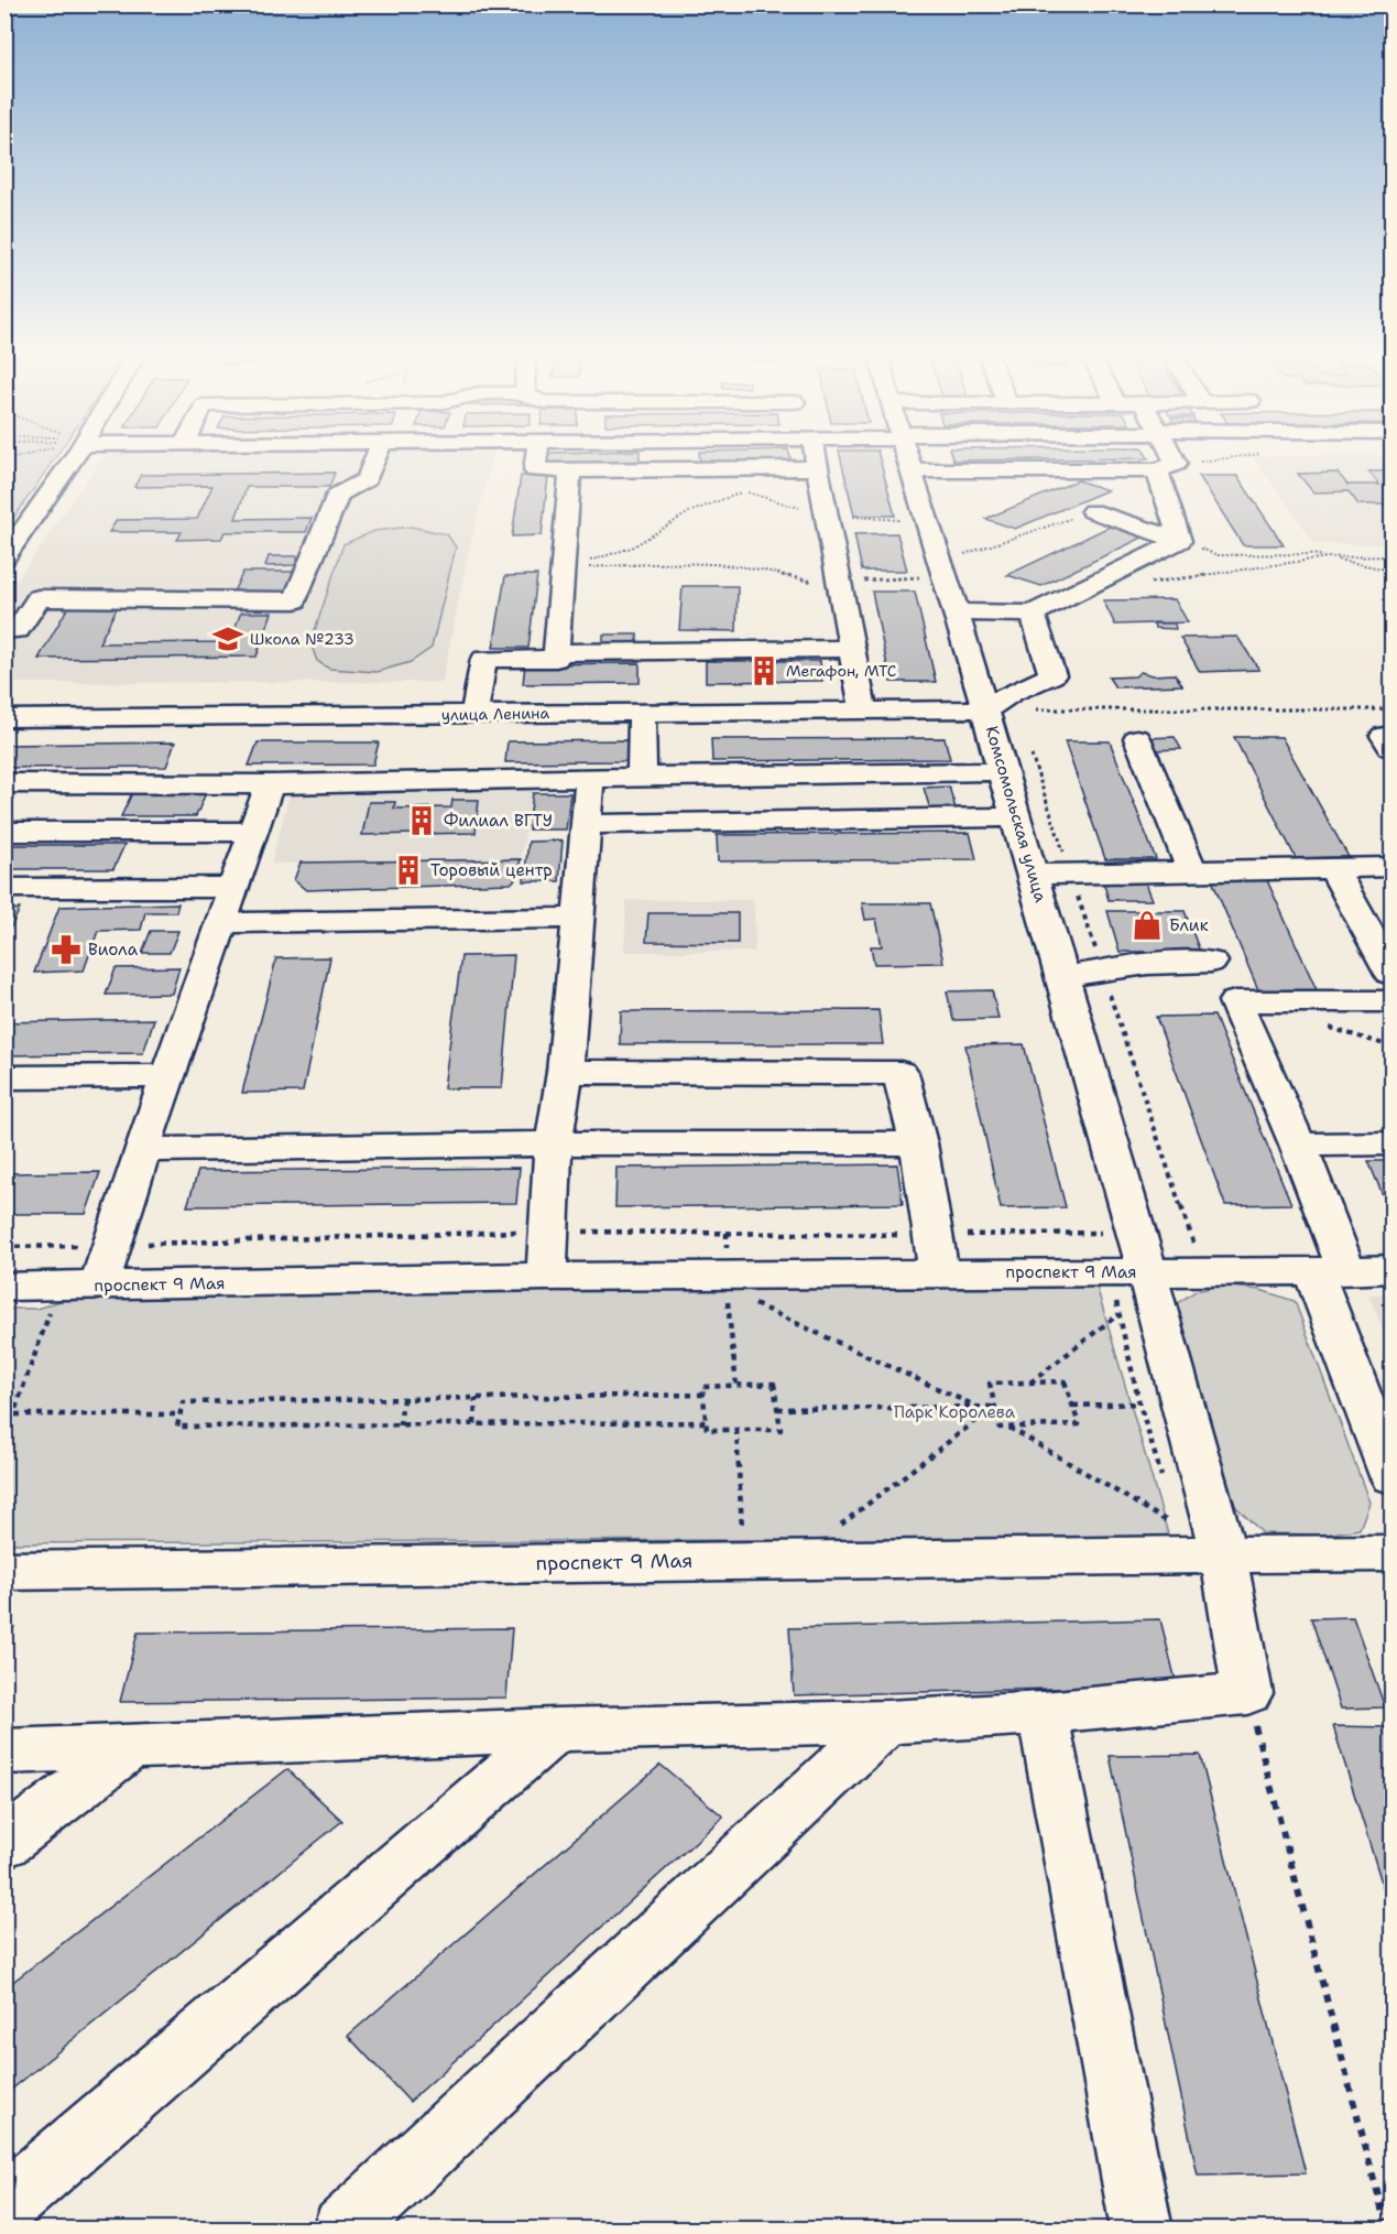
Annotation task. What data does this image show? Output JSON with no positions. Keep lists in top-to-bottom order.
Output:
{
  "streets": {
    "street": ["улица Ленина", "Комсомольская улица", "проспект 9 Мая"]
  },
  "crossings": [
    ["улица Ленина", "Комсомольская улица"],
    ["Комсомольская улица", "проспект 9 Мая"]
  ],
  "parks": ["Парк Королева"],
  "places": {
    "school or university": ["Школа №233"],
    "building": ["Мегафон, МТС", "Филиал ВГТУ", "Торовый центр"],
    "shop": ["Блик"],
    "pharmacy": ["Виола"]
  }
}
